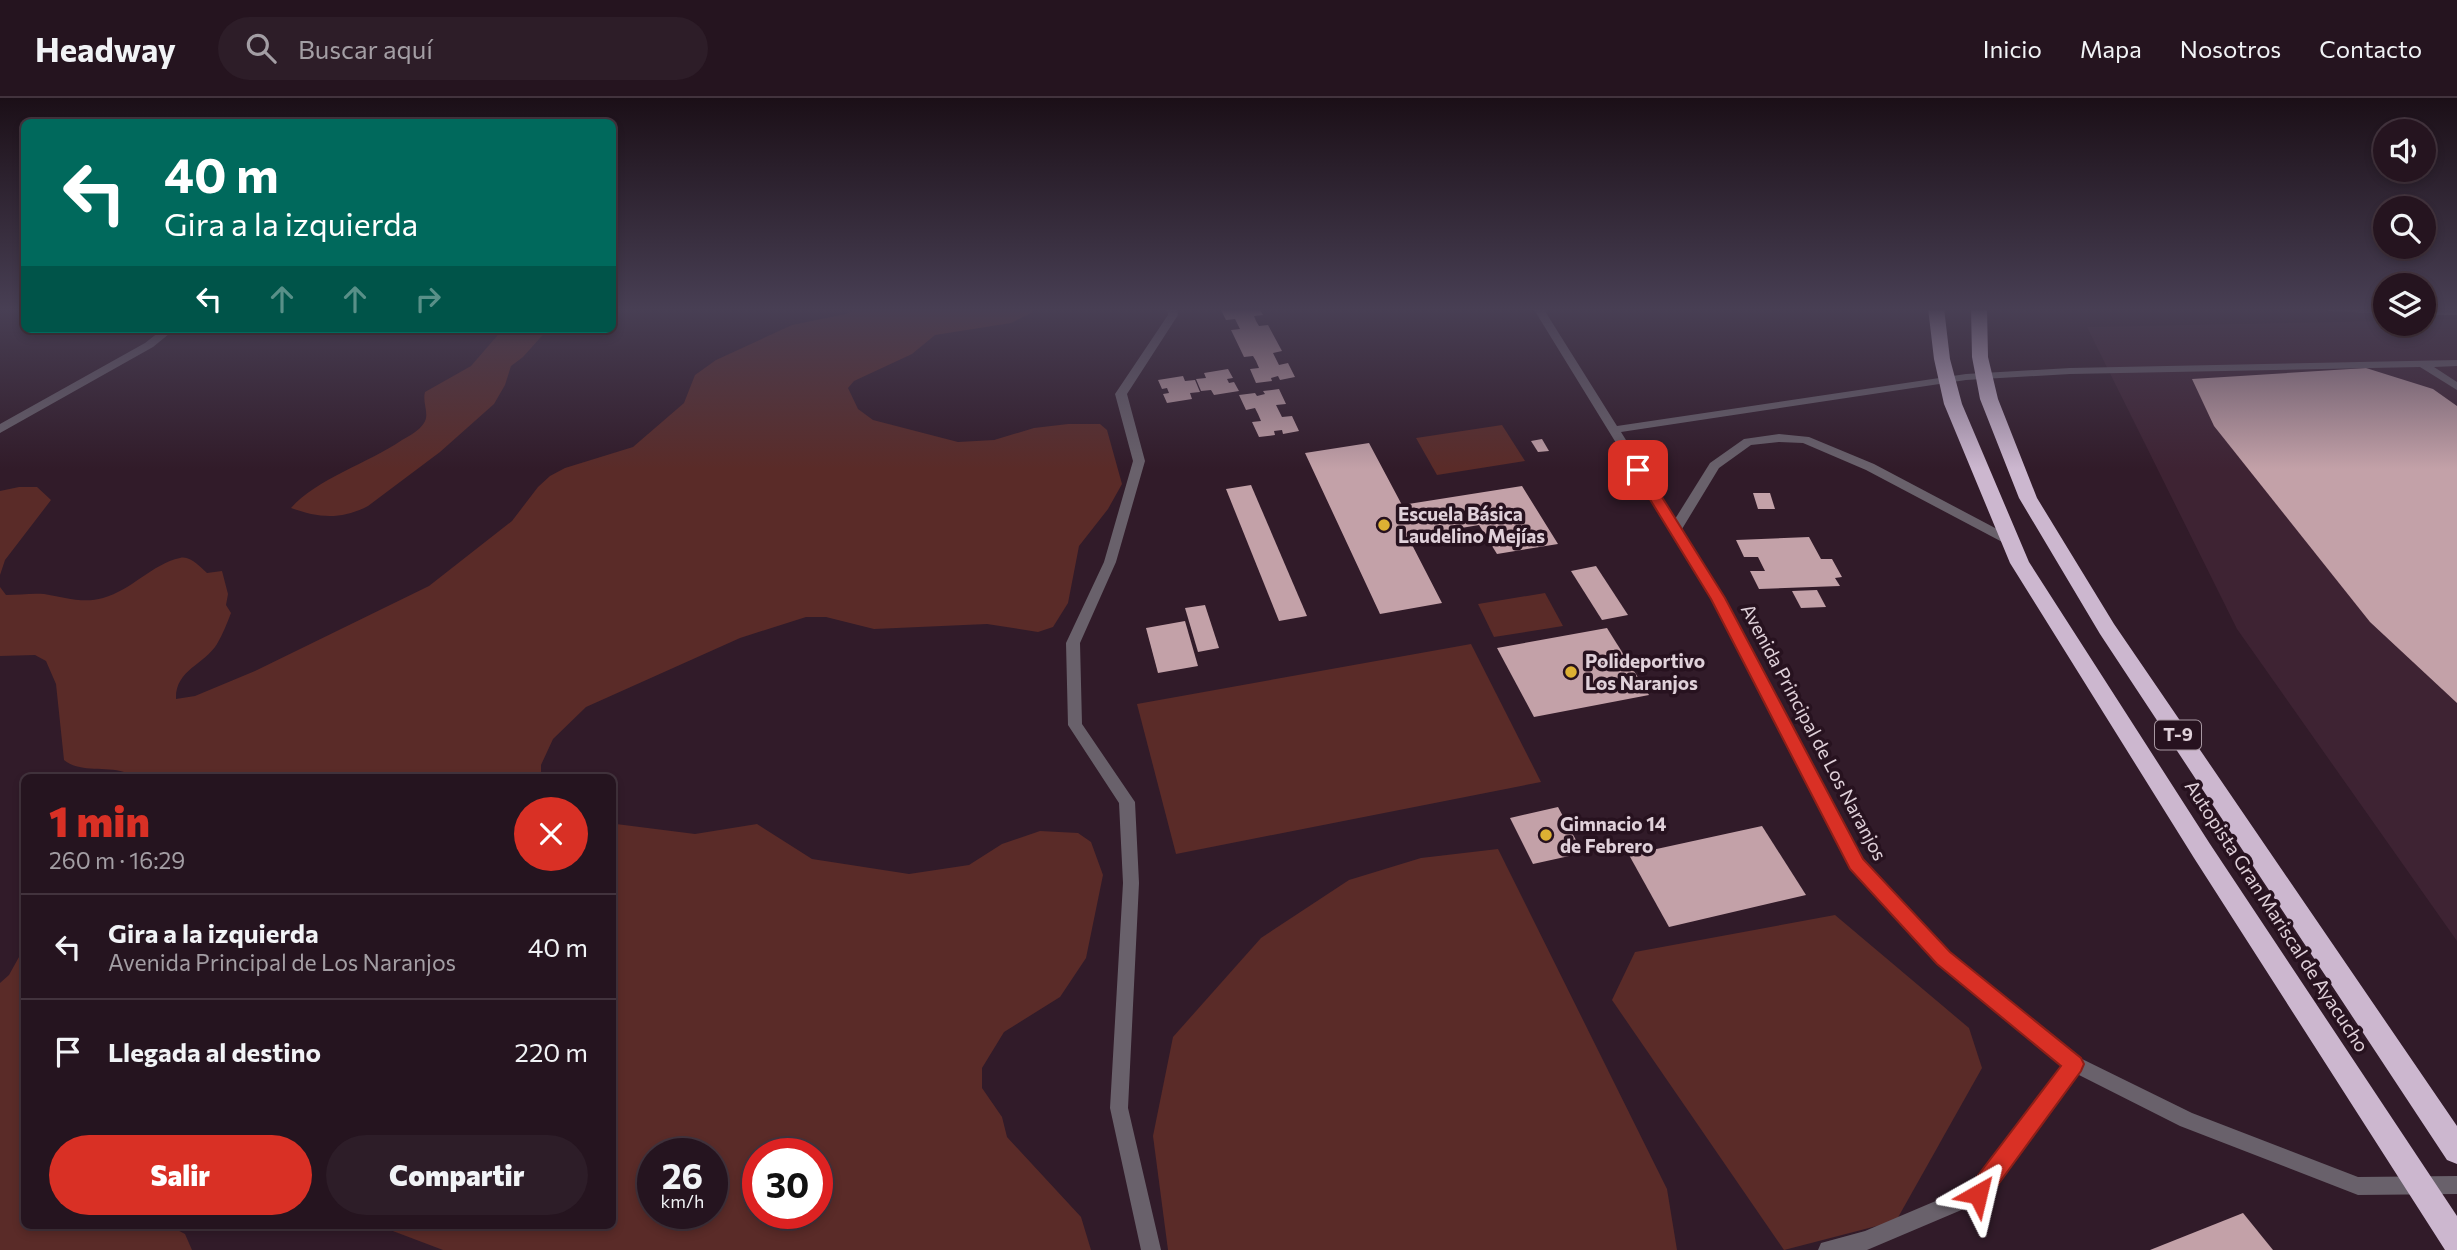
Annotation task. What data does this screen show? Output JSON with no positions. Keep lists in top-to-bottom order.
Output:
{
  "streets": {
    "highway": ["T-9", "Autopista Gran Mariscal de Ayacucho"],
    "street": ["Avenida Principal de Los Naranjos"]
  },
  "places": ["Escuela Básica Laudelino Mejías", "Polideportivo Los Naranjos", "Gimnacio 14 de Febrero"],
  "page": {
    "header": "Headway",
    "search": "Buscar aquí",
    "nav": [
      "Inicio",
      "Mapa",
      "Nosotros",
      "Contacto"
    ],
    "turn": ["40 m", "Gira a la izquierda"],
    "heading": ["1 min", "260 m · 16:29"],
    "list": [
      {
        "name": "Gira a la izquierda",
        "note": "Avenida Principal de Los Naranjos",
        "value": "40 m"
      },
      {
        "name": "Llegada al destino",
        "value": "220 m"
      }
    ],
    "buttons": ["Salir", "Compartir"],
    "speed": "26 km/h",
    "limit": "30"
  }
}
